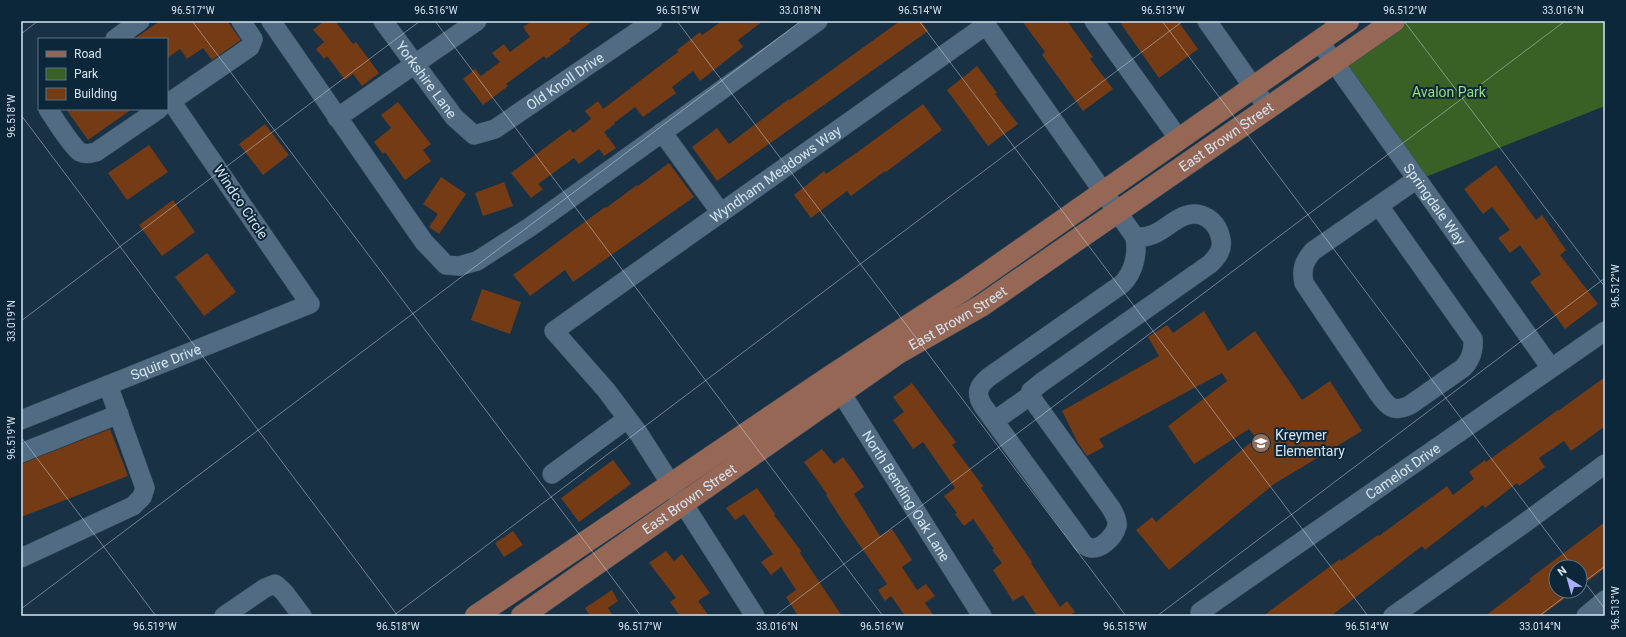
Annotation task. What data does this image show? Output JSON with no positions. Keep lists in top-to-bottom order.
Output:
{
  "streets": {
    "main road": ["East Brown Street"],
    "street": [
      "Yorkshire Lane",
      "Old Knoll Drive",
      "Wyndham Meadows Way",
      "Windco Circle",
      "Springdale Way",
      "Squire Drive",
      "Camelot Drive",
      "North Bending Oak Lane"
    ]
  },
  "crossings": [
    ["Yorkshire Lane", "Old Knoll Drive"],
    ["East Brown Street", "Wyndham Meadows Way"],
    ["East Brown Street", "Springdale Way"],
    ["East Brown Street", "North Bending Oak Lane"],
    ["Windco Circle", "Squire Drive"],
    ["Springdale Way", "Camelot Drive"]
  ],
  "parks": ["Avalon Park"],
  "places": {
    "school or university": ["Kreymer Elementary"]
  },
  "legend": ["Road", "Park", "Building"],
  "north": "top left",
  "coordinates": [
    "96.517°W",
    "96.516°W",
    "96.515°W",
    "33.018°N",
    "96.514°W",
    "96.513°W",
    "96.512°W",
    "33.016°N",
    "96.518°W",
    "33.019°N",
    "96.519°W",
    "33.014°N"
  ]
}
